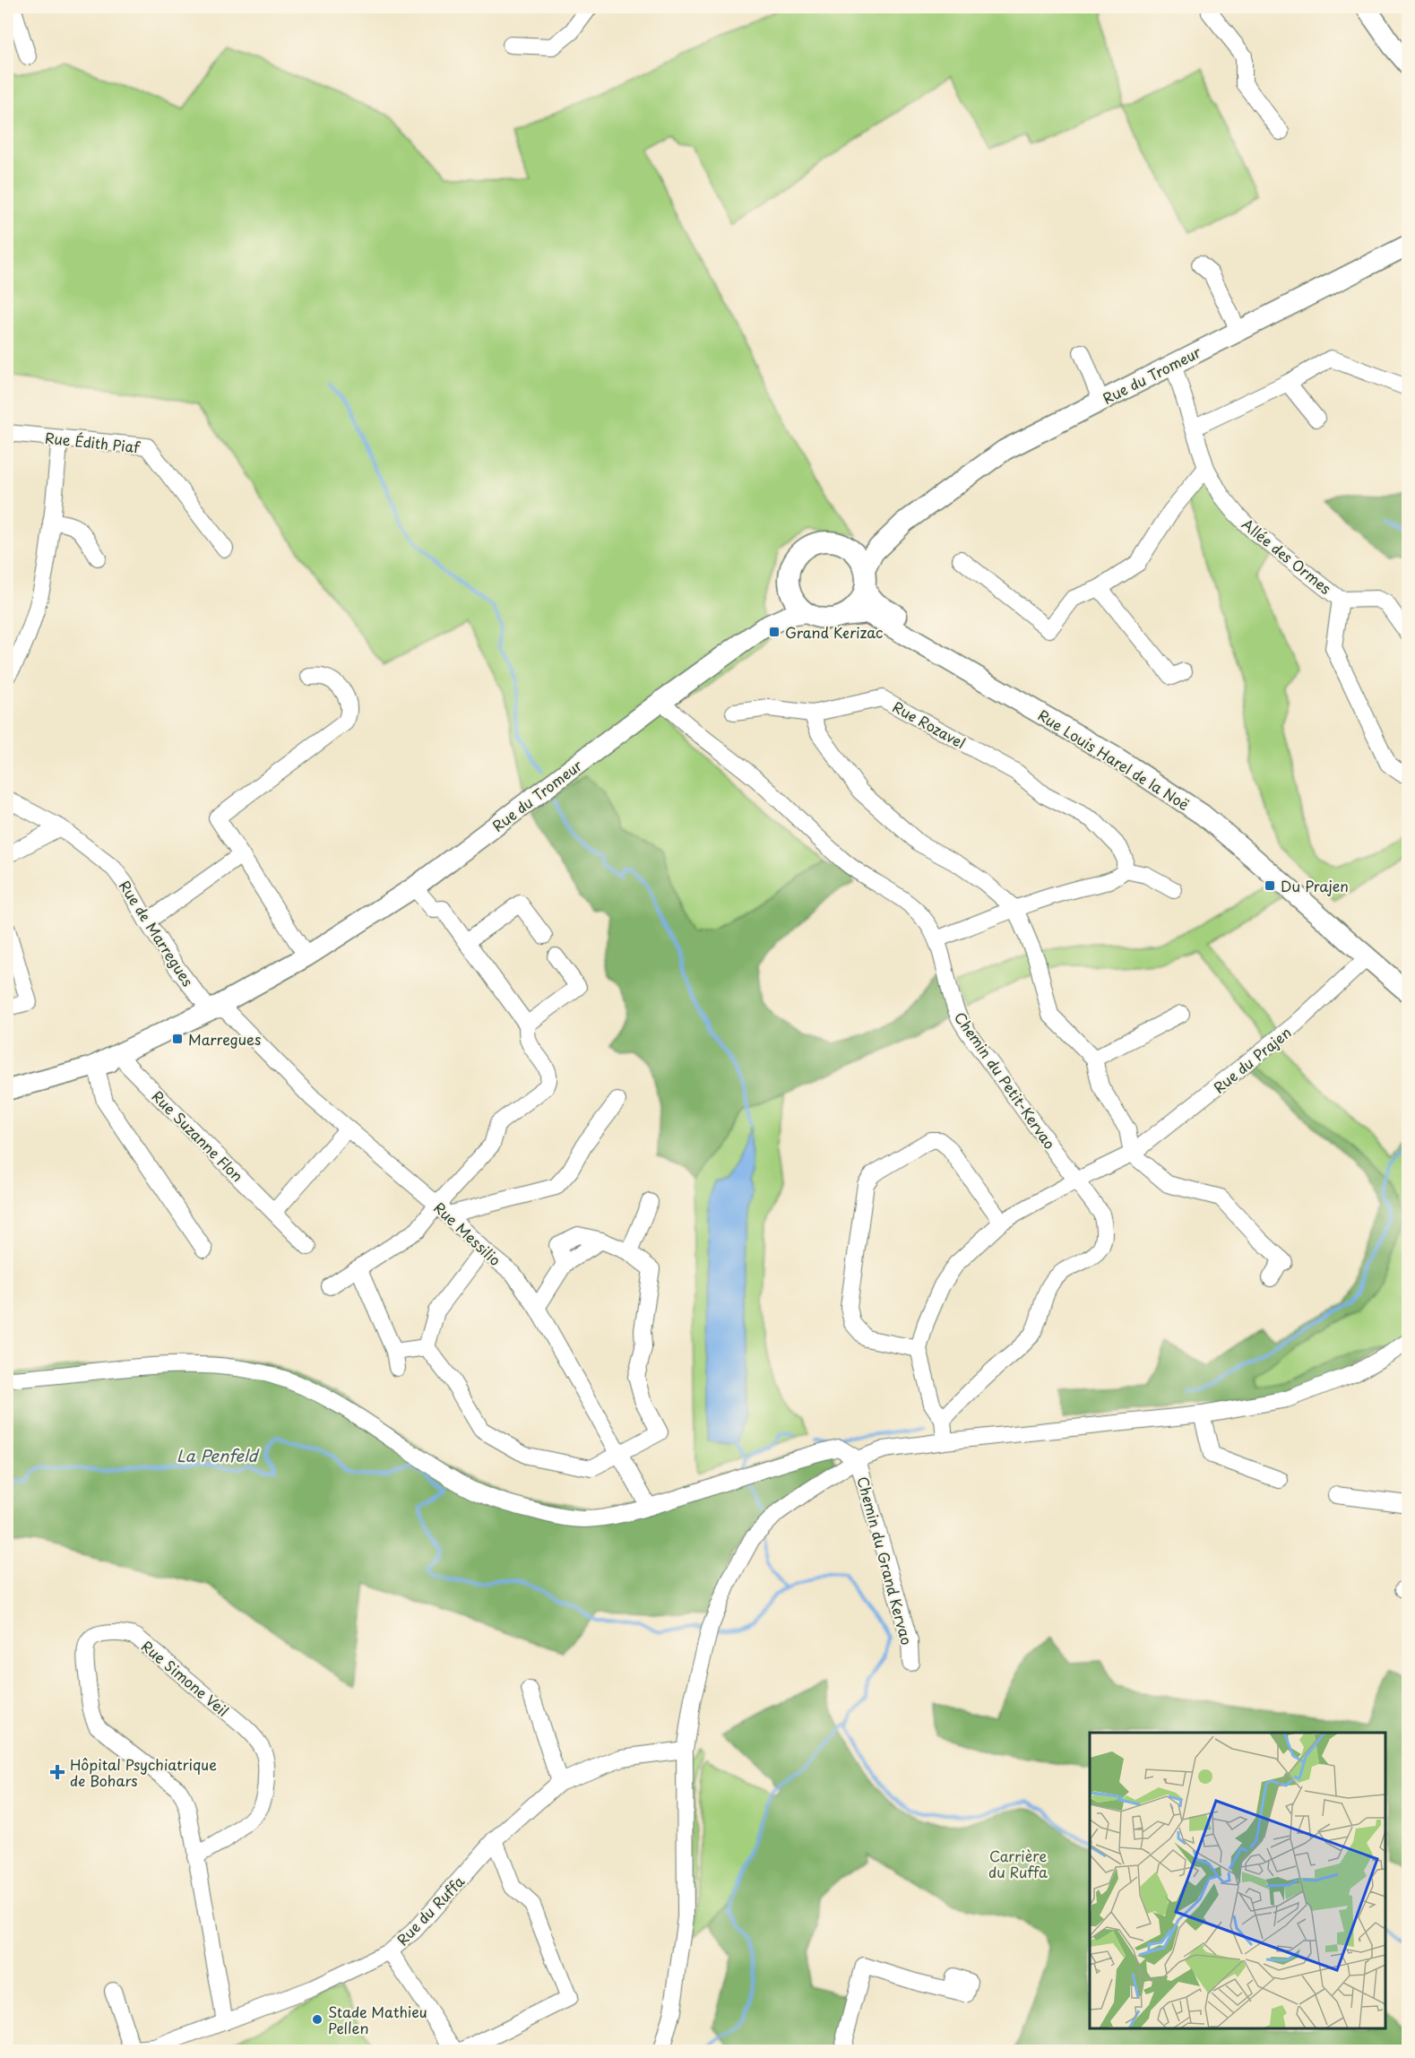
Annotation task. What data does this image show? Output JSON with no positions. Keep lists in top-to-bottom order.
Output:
{
  "streets": {
    "main road": ["Rue du Tromeur", "Rue Louis Harel de la Noë"],
    "street": [
      "Rue Édith Piaf",
      "Allée des Ormes",
      "Rue Rozavel",
      "Rue de Marregues",
      "Rue du Prajen",
      "Chemin du Petit-Kervao",
      "Rue Suzanne Flon",
      "Rue Messilio",
      "Chemin du Grand Kervao",
      "Rue Simone Veil",
      "Rue du Ruffa"
    ]
  },
  "crossings": [
    ["Rue du Tromeur", "Allée des Ormes"],
    ["Rue du Tromeur", "Rue Louis Harel de la Noë"],
    ["Rue du Tromeur", "Rue de Marregues"],
    ["Rue du Tromeur", "Chemin du Petit-Kervao"],
    ["Rue du Tromeur", "Rue Suzanne Flon"],
    ["Rue du Tromeur", "Rue Messilio"],
    ["Rue Louis Harel de la Noë", "Rue du Prajen"],
    ["Rue de Marregues", "Rue Messilio"],
    ["Rue du Prajen", "Chemin du Petit-Kervao"],
    ["Rue Simone Veil", "Rue du Ruffa"]
  ],
  "water": ["La Penfeld"],
  "parks": ["Carrière du Ruffa"],
  "places": {
    "transit": ["Grand Kerizac", "Du Prajen", "Marregues"],
    "health": ["Hôpital Psychiatrique de Bohars"],
    "other": ["Stade Mathieu Pellen"]
  }
}
